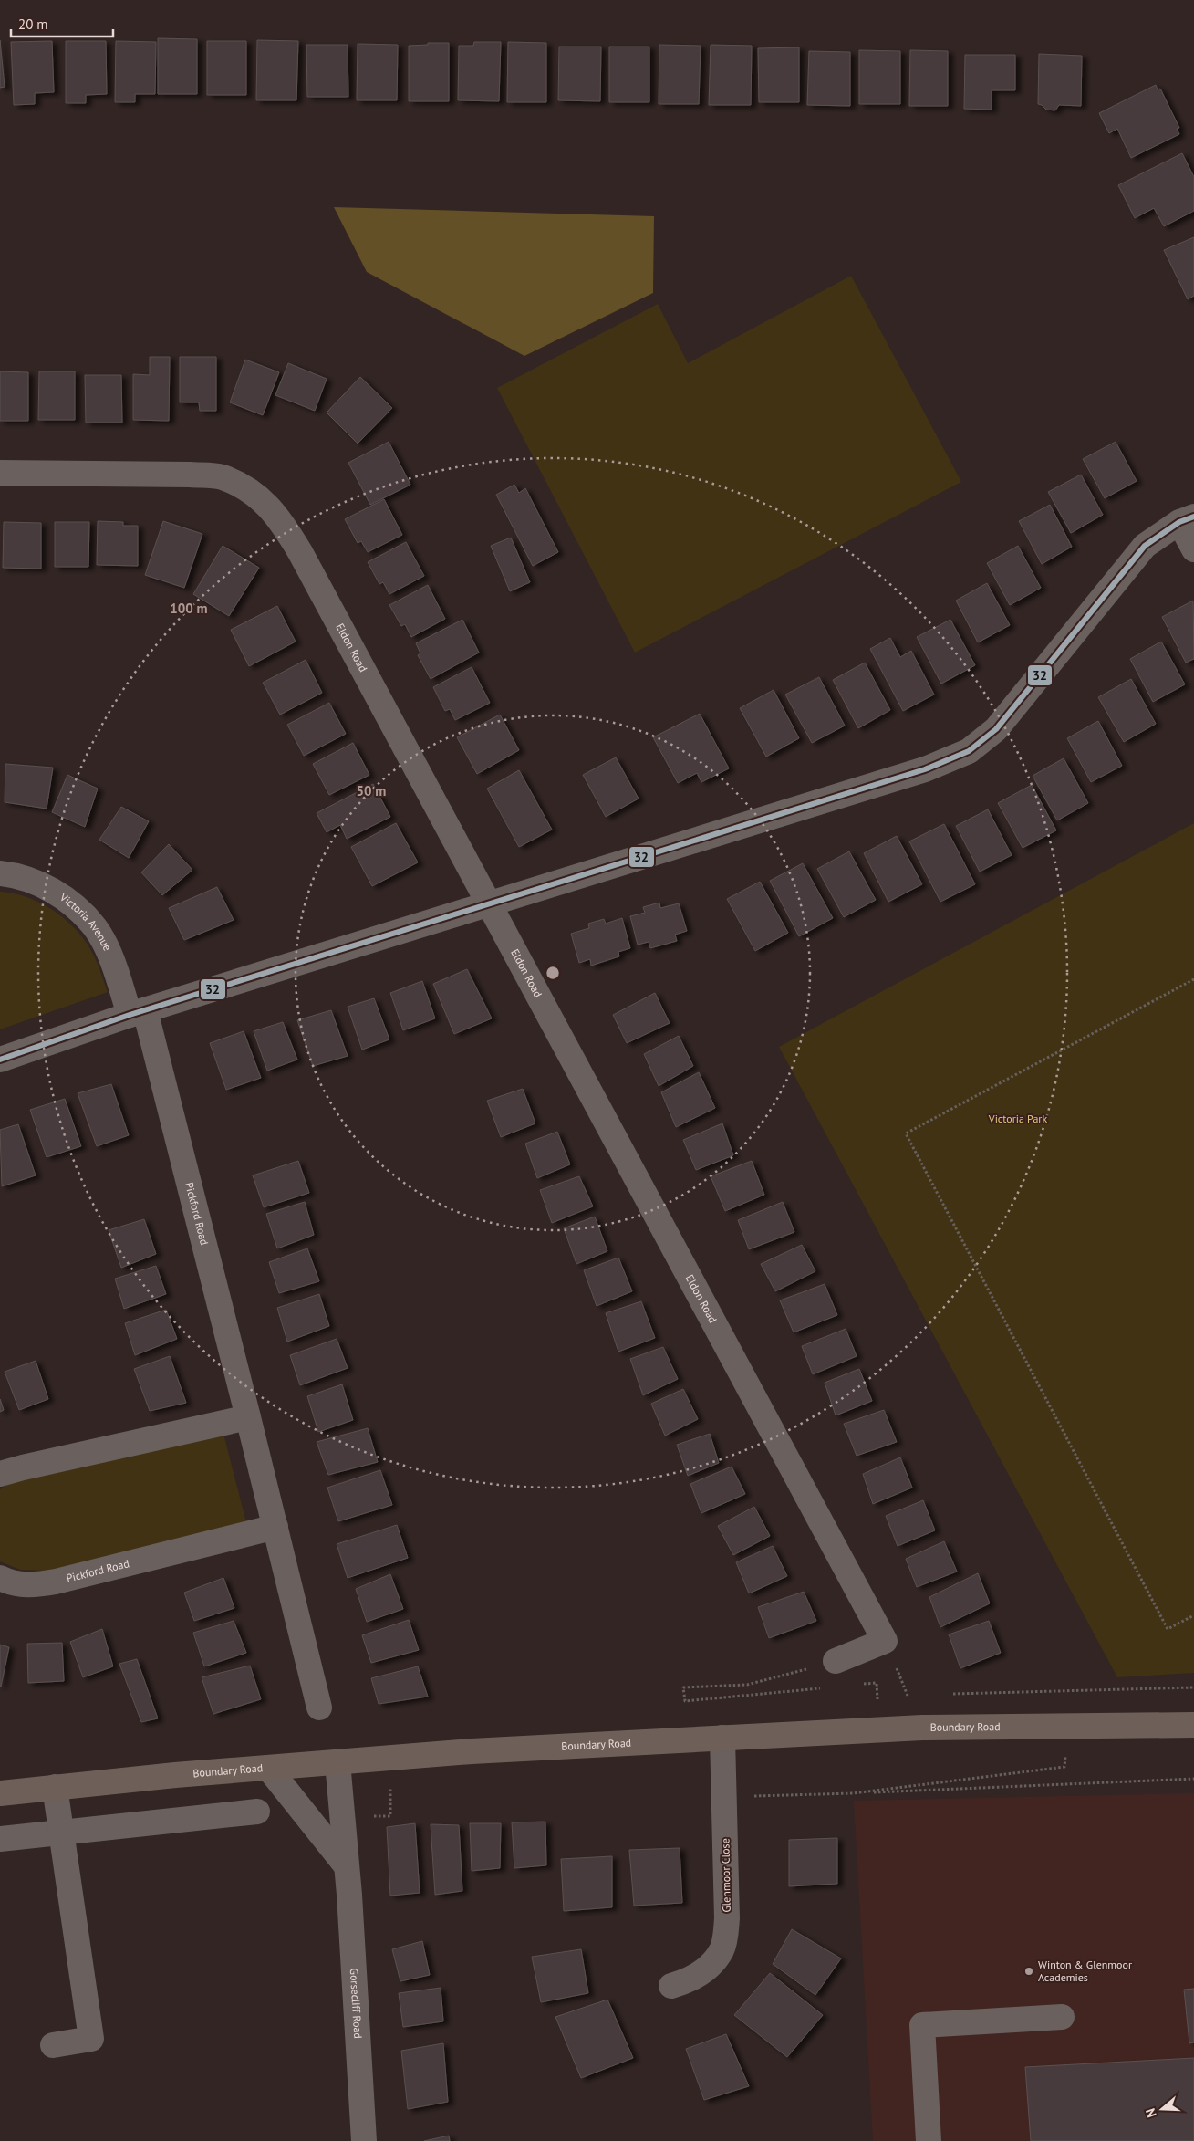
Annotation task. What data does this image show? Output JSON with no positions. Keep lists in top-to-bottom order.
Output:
{
  "streets": {
    "main road": ["Boundary Road"],
    "street": [
      "Eldon Road",
      "Victoria Avenue",
      "Pickford Road",
      "Glenmoor Close",
      "Gorsecliff Road"
    ]
  },
  "crossings": [
    ["Victoria Avenue", "Pickford Road"],
    ["Boundary Road", "Glenmoor Close"],
    ["Boundary Road", "Gorsecliff Road"]
  ],
  "parks": ["Victoria Park"],
  "places": ["Winton & Glenmoor Academies"],
  "lines": ["transit line 32"],
  "scale_bar": "20 m",
  "north": "left",
  "rings": ["100 m", "50 m"]
}
